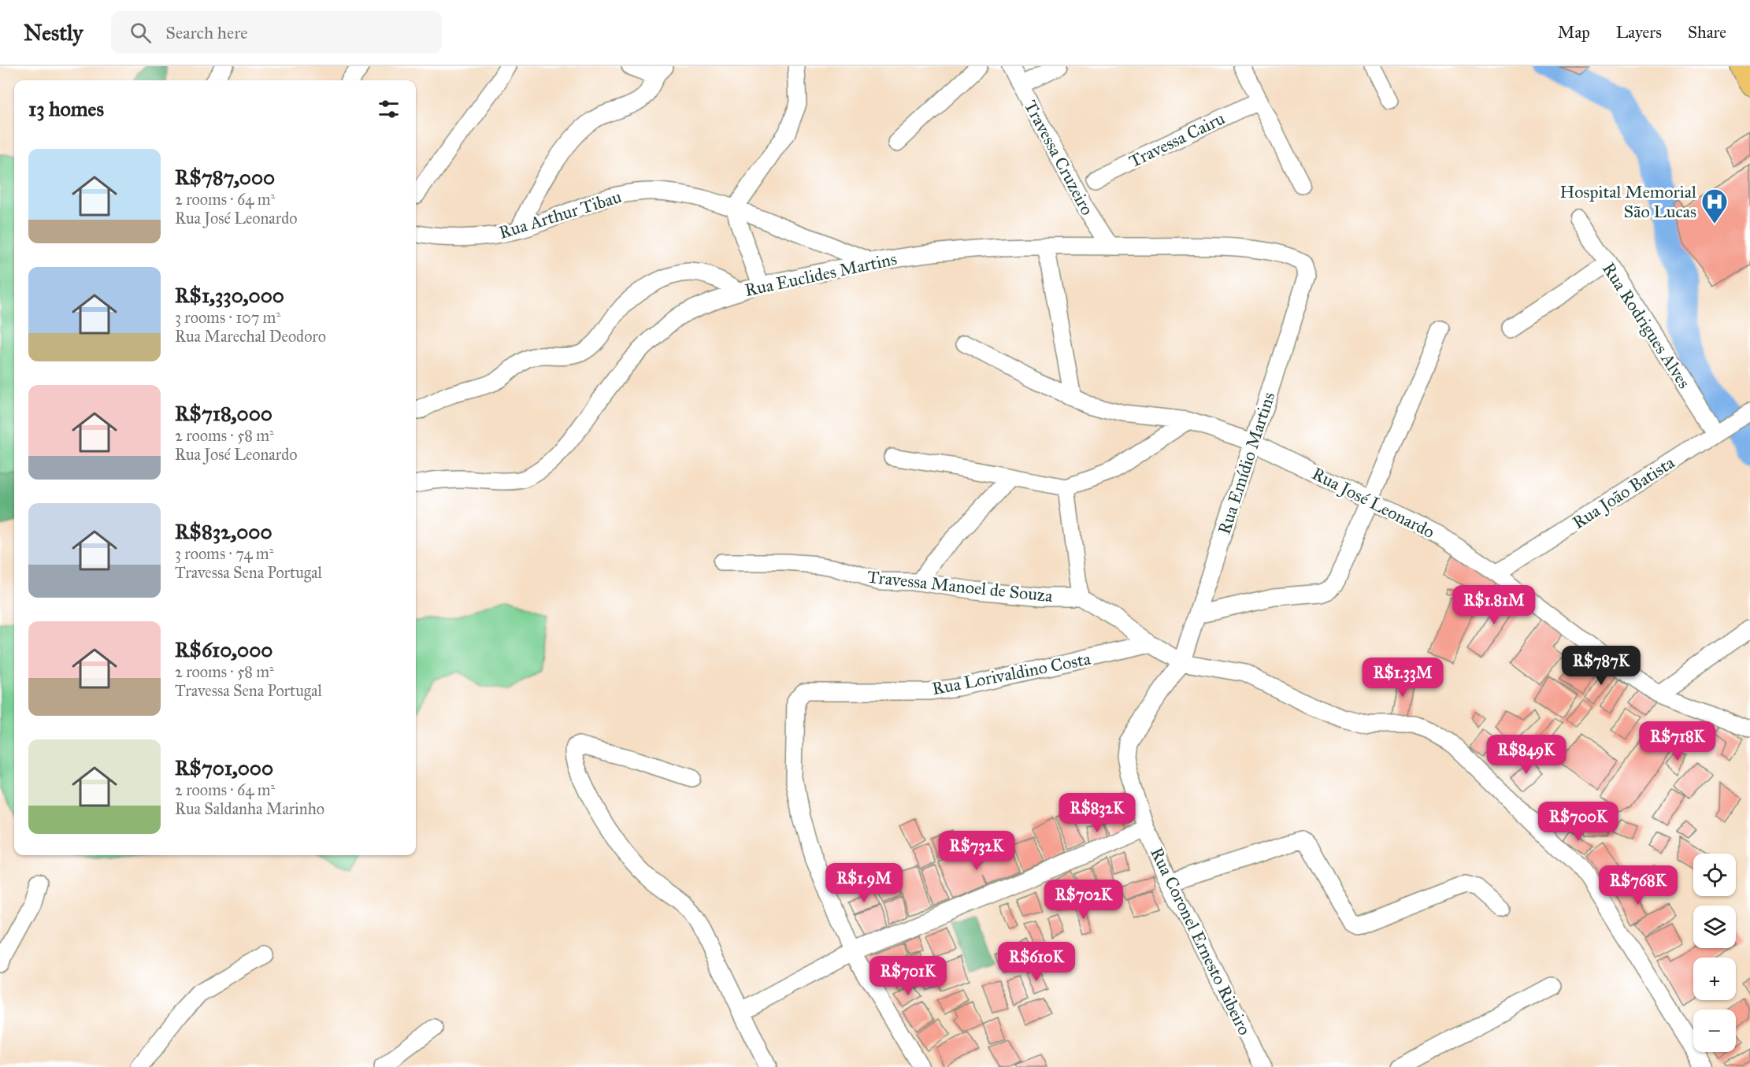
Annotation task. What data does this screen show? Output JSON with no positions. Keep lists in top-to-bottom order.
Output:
{
  "streets": {
    "street": [
      "Travessa Cairu",
      "Travessa Cruzeiro",
      "Rua Arthur Tibau",
      "Rua Euclides Martins",
      "Rua Rodrigues Alves",
      "Rua Emídio Martins",
      "Rua João Batista",
      "Rua José Leonardo",
      "Travessa Manoel de Souza",
      "Rua Lorivaldino Costa",
      "Rua Coronel Ernesto Ribeiro"
    ]
  },
  "crossings": [
    ["Travessa Cruzeiro", "Rua Euclides Martins"],
    ["Rua Arthur Tibau", "Rua Euclides Martins"],
    ["Rua Euclides Martins", "Rua Emídio Martins"],
    ["Rua Rodrigues Alves", "Rua João Batista"],
    ["Rua Emídio Martins", "Rua José Leonardo"],
    ["Rua Emídio Martins", "Travessa Manoel de Souza"],
    ["Rua Emídio Martins", "Rua Coronel Ernesto Ribeiro"],
    ["Rua João Batista", "Rua José Leonardo"],
    ["Travessa Manoel de Souza", "Rua Lorivaldino Costa"],
    ["Travessa Manoel de Souza", "Rua Coronel Ernesto Ribeiro"]
  ],
  "places": {
    "hospital": ["Hospital Memorial São Lucas"]
  },
  "page": {
    "header": "Nestly",
    "search": "Search here",
    "nav": ["Map", "Layers", "Share"],
    "heading": "13 homes",
    "list": [
      {
        "name": "R$787,000",
        "note": "2 rooms · 64 m² · Rua José Leonardo"
      },
      {
        "name": "R$1,330,000",
        "note": "3 rooms · 107 m² · Rua Marechal Deodoro"
      },
      {
        "name": "R$718,000",
        "note": "2 rooms · 58 m² · Rua José Leonardo"
      },
      {
        "name": "R$832,000",
        "note": "3 rooms · 74 m² · Travessa Sena Portugal"
      },
      {
        "name": "R$610,000",
        "note": "2 rooms · 58 m² · Travessa Sena Portugal"
      },
      {
        "name": "R$701,000",
        "note": "2 rooms · 64 m² · Rua Saldanha Marinho"
      }
    ],
    "price": [
      "R$1.81M",
      "R$787K",
      "R$1.33M",
      "R$718K",
      "R$849K",
      "R$832K",
      "R$700K",
      "R$732K",
      "R$1.9M",
      "R$768K",
      "R$702K",
      "R$610K",
      "R$701K"
    ],
    "map_buttons": ["+", "−"]
  }
}
